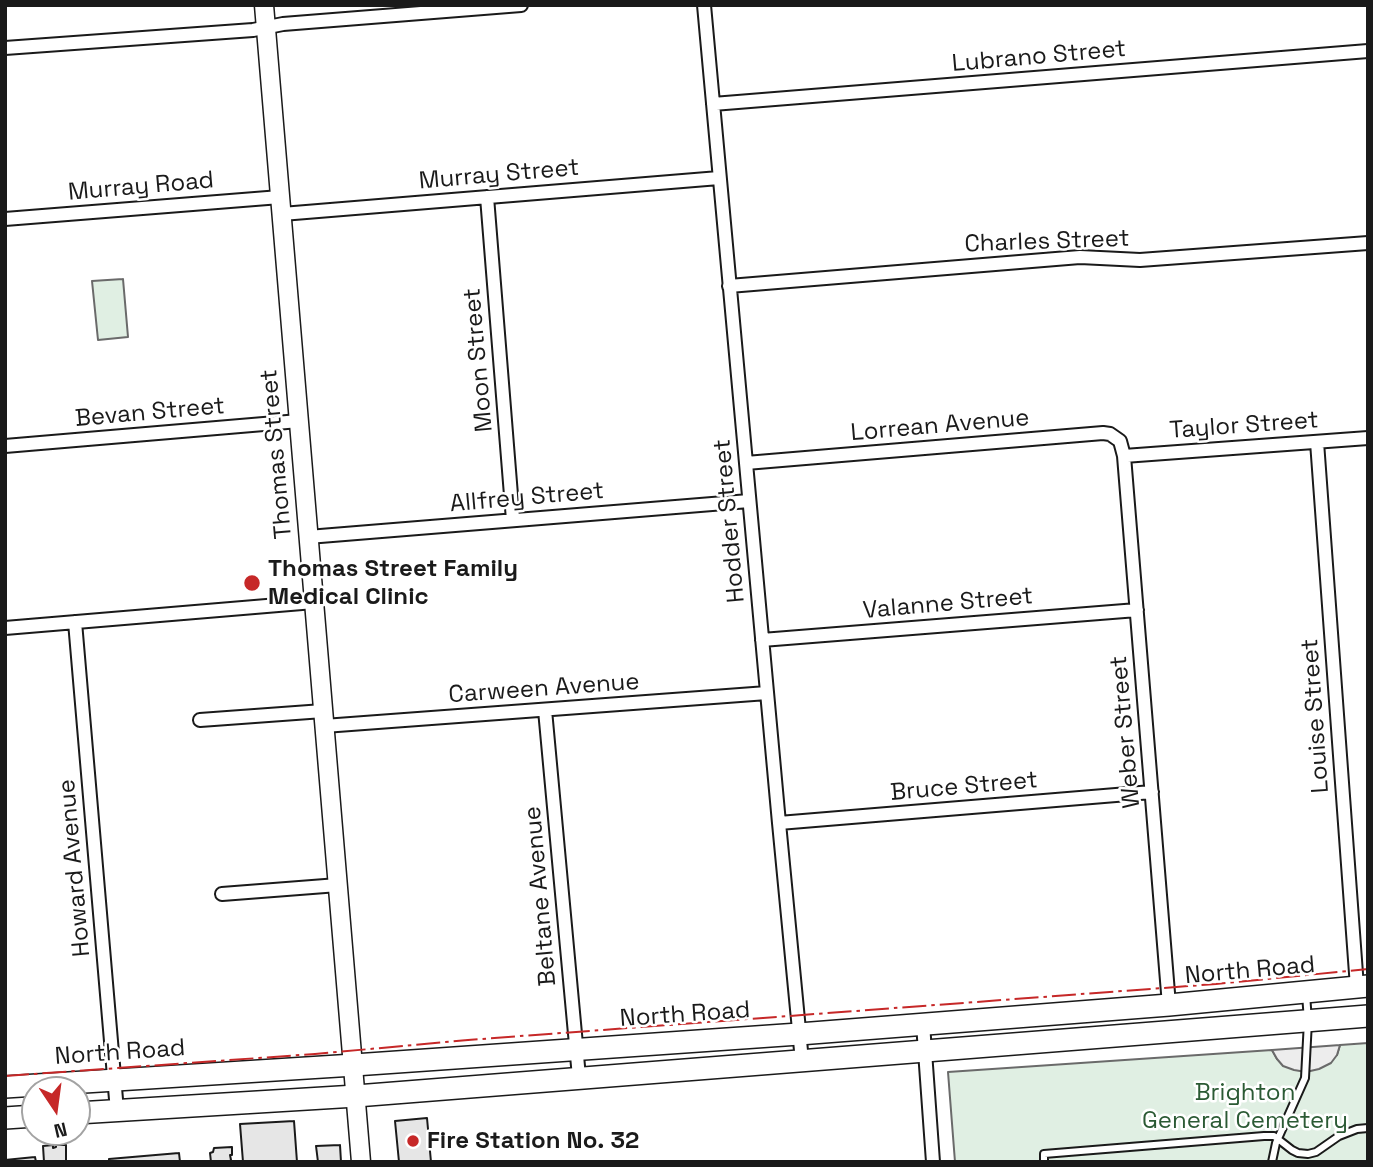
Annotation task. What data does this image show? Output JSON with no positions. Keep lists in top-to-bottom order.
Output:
{
  "streets": {
    "highway": ["North Road"],
    "street": [
      "Lubrano Street",
      "Murray Street",
      "Murray Road",
      "Charles Street",
      "Moon Street",
      "Bevan Street",
      "Lorrean Avenue",
      "Taylor Street",
      "Thomas Street",
      "Allfrey Street",
      "Hodder Street",
      "Valanne Street",
      "Carween Avenue",
      "Louise Street",
      "Weber Street",
      "Bruce Street",
      "Howard Avenue",
      "Beltane Avenue"
    ]
  },
  "crossings": [
    ["Lubrano Street", "Hodder Street"],
    ["Murray Street", "Murray Road"],
    ["Murray Street", "Moon Street"],
    ["Murray Street", "Thomas Street"],
    ["Murray Street", "Hodder Street"],
    ["Murray Road", "Thomas Street"],
    ["Charles Street", "Hodder Street"],
    ["Moon Street", "Allfrey Street"],
    ["Bevan Street", "Thomas Street"],
    ["Lorrean Avenue", "Taylor Street"],
    ["Lorrean Avenue", "Hodder Street"],
    ["Lorrean Avenue", "Weber Street"],
    ["Taylor Street", "Louise Street"],
    ["Taylor Street", "Weber Street"],
    ["Thomas Street", "Allfrey Street"],
    ["Thomas Street", "Carween Avenue"],
    ["Thomas Street", "North Road"],
    ["Allfrey Street", "Hodder Street"],
    ["Hodder Street", "Valanne Street"],
    ["Hodder Street", "Carween Avenue"],
    ["Hodder Street", "Bruce Street"],
    ["Hodder Street", "North Road"],
    ["Valanne Street", "Weber Street"],
    ["Carween Avenue", "Beltane Avenue"],
    ["Louise Street", "North Road"],
    ["Weber Street", "Bruce Street"],
    ["Weber Street", "North Road"],
    ["Howard Avenue", "North Road"],
    ["Beltane Avenue", "North Road"]
  ],
  "parks": ["Brighton General Cemetery"],
  "places": ["Thomas Street Family Medical Clinic", "Fire Station No. 32"],
  "north": "bottom"
}
